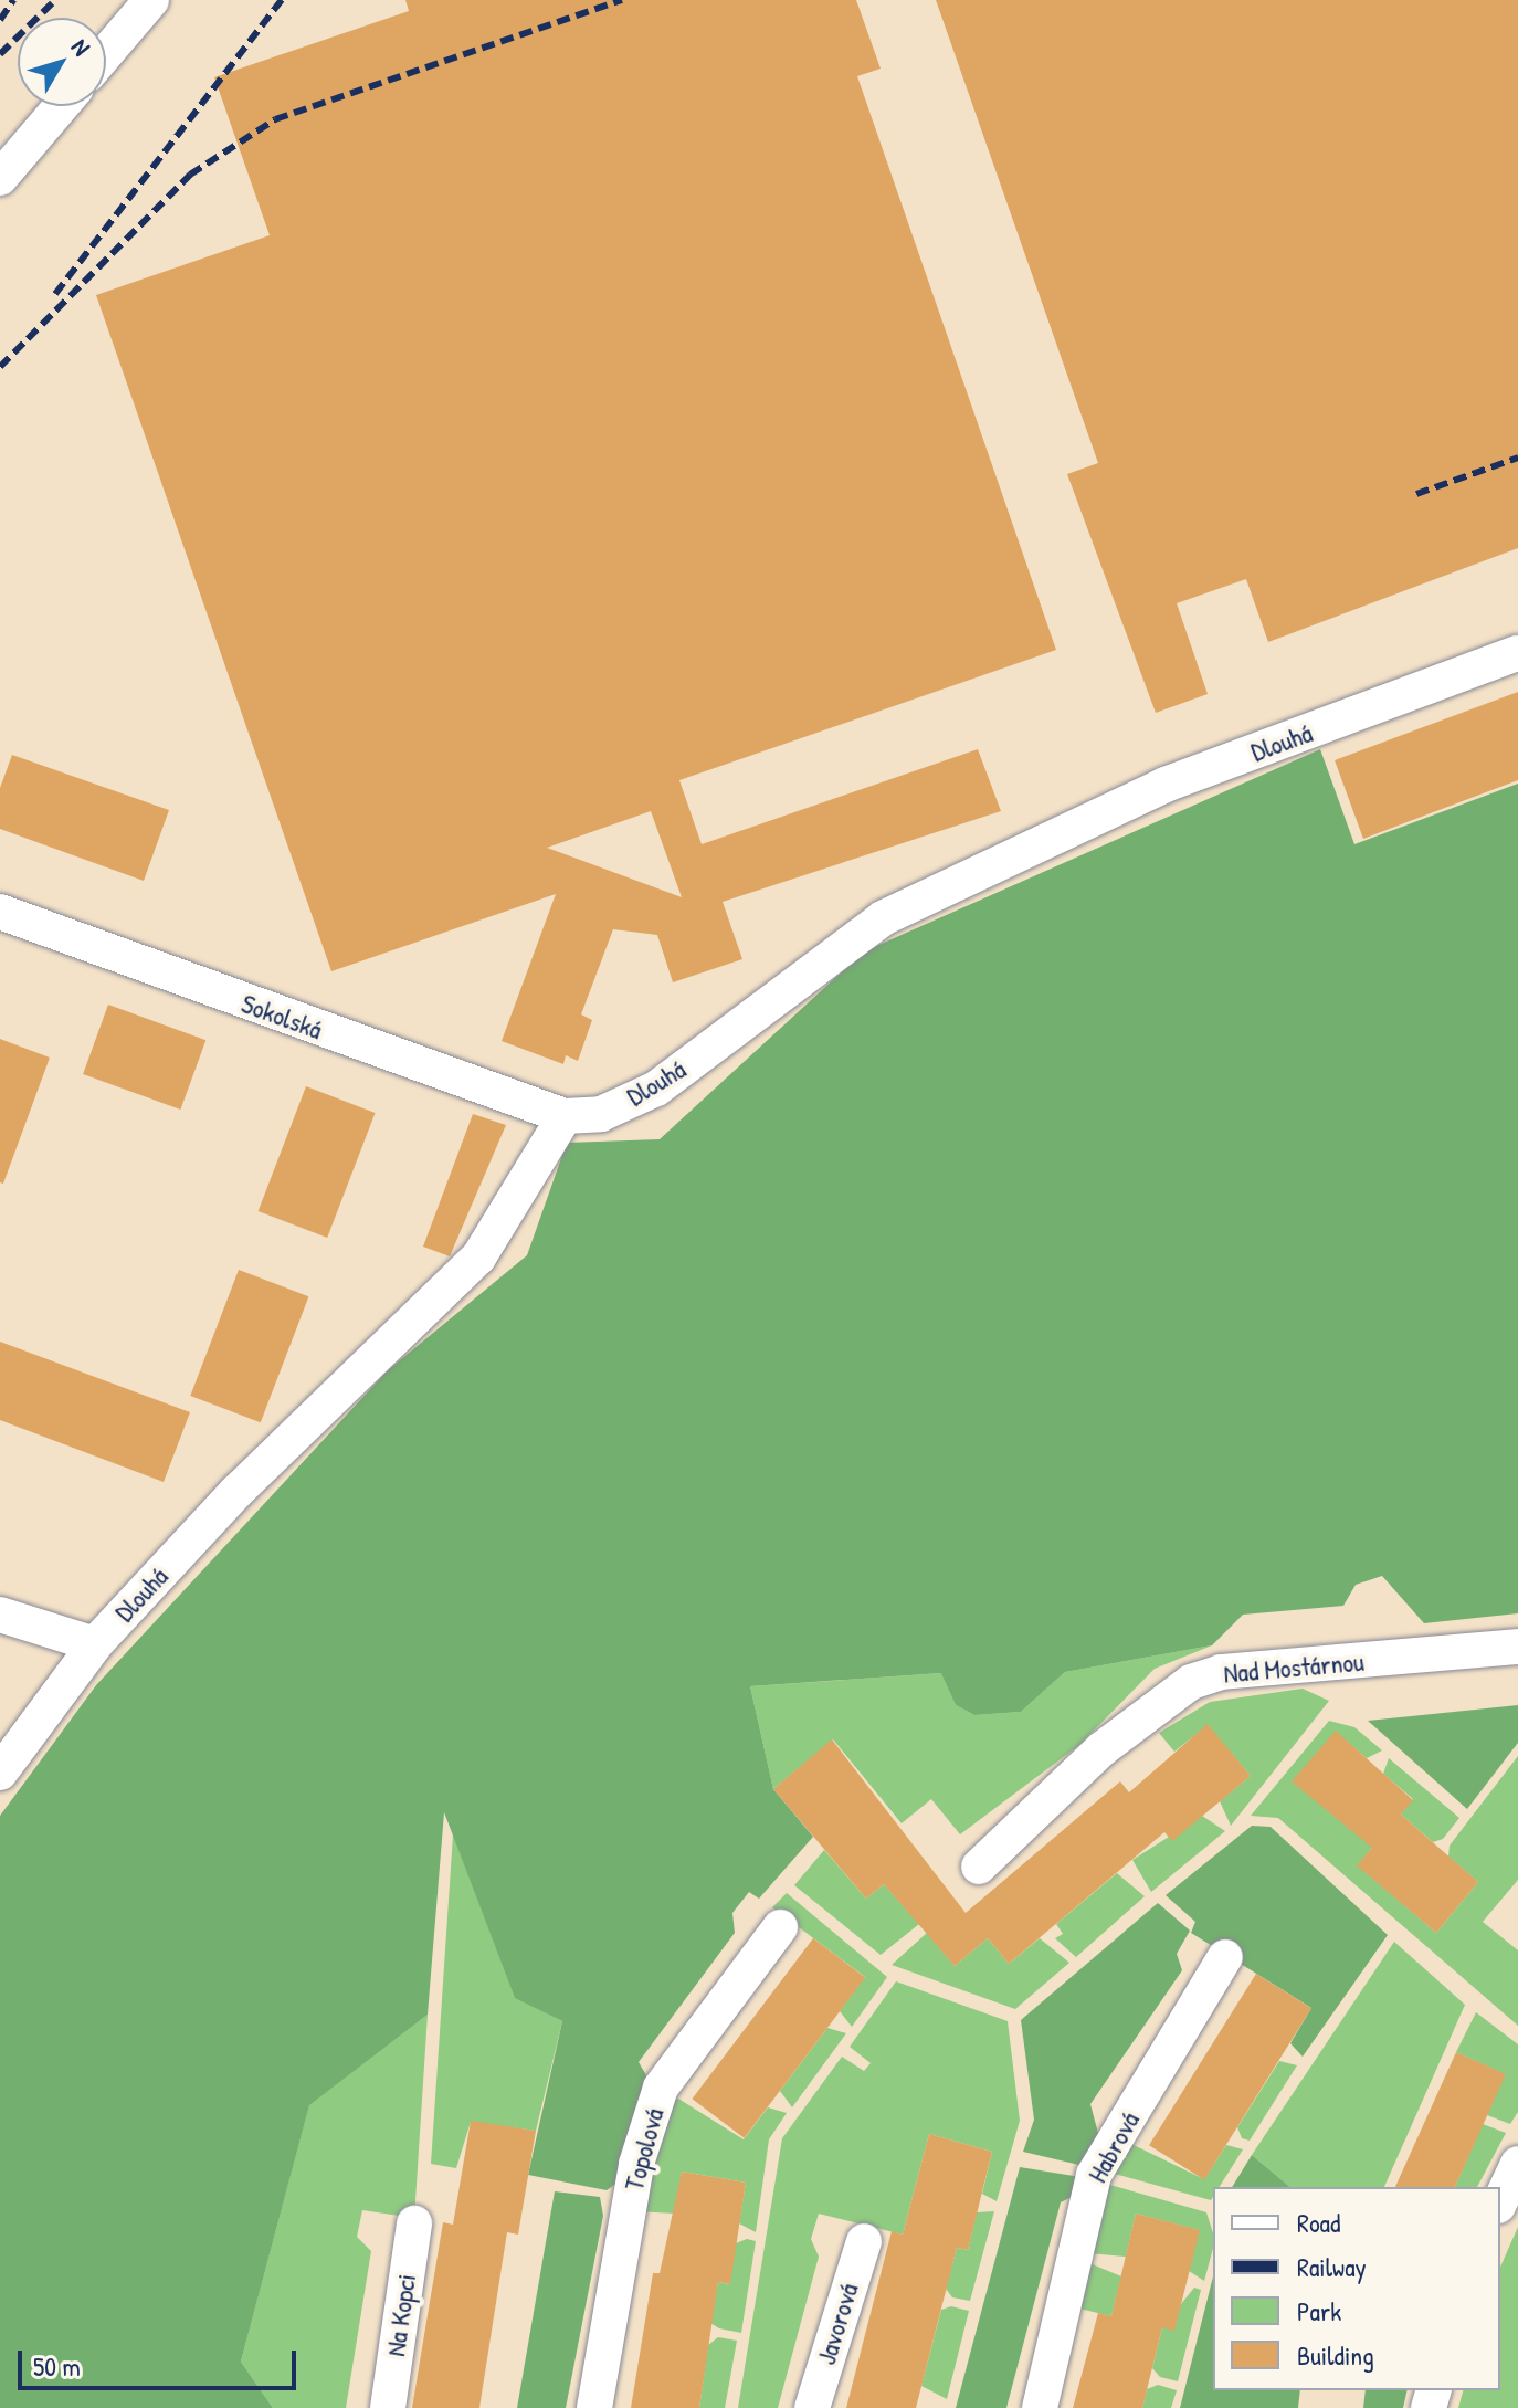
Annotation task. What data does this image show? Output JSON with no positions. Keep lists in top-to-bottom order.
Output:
{
  "streets": {
    "street": [
      "Dlouhá",
      "Sokolská",
      "Nad Mostárnou",
      "Habrová",
      "Topolová",
      "Na Kopci",
      "Javorová"
    ]
  },
  "crossings": [
    ["Dlouhá", "Sokolská"]
  ],
  "legend": [
    "Road",
    "Railway",
    "Park",
    "Building"
  ],
  "scale_bar": "50 m",
  "north": "top right"
}
